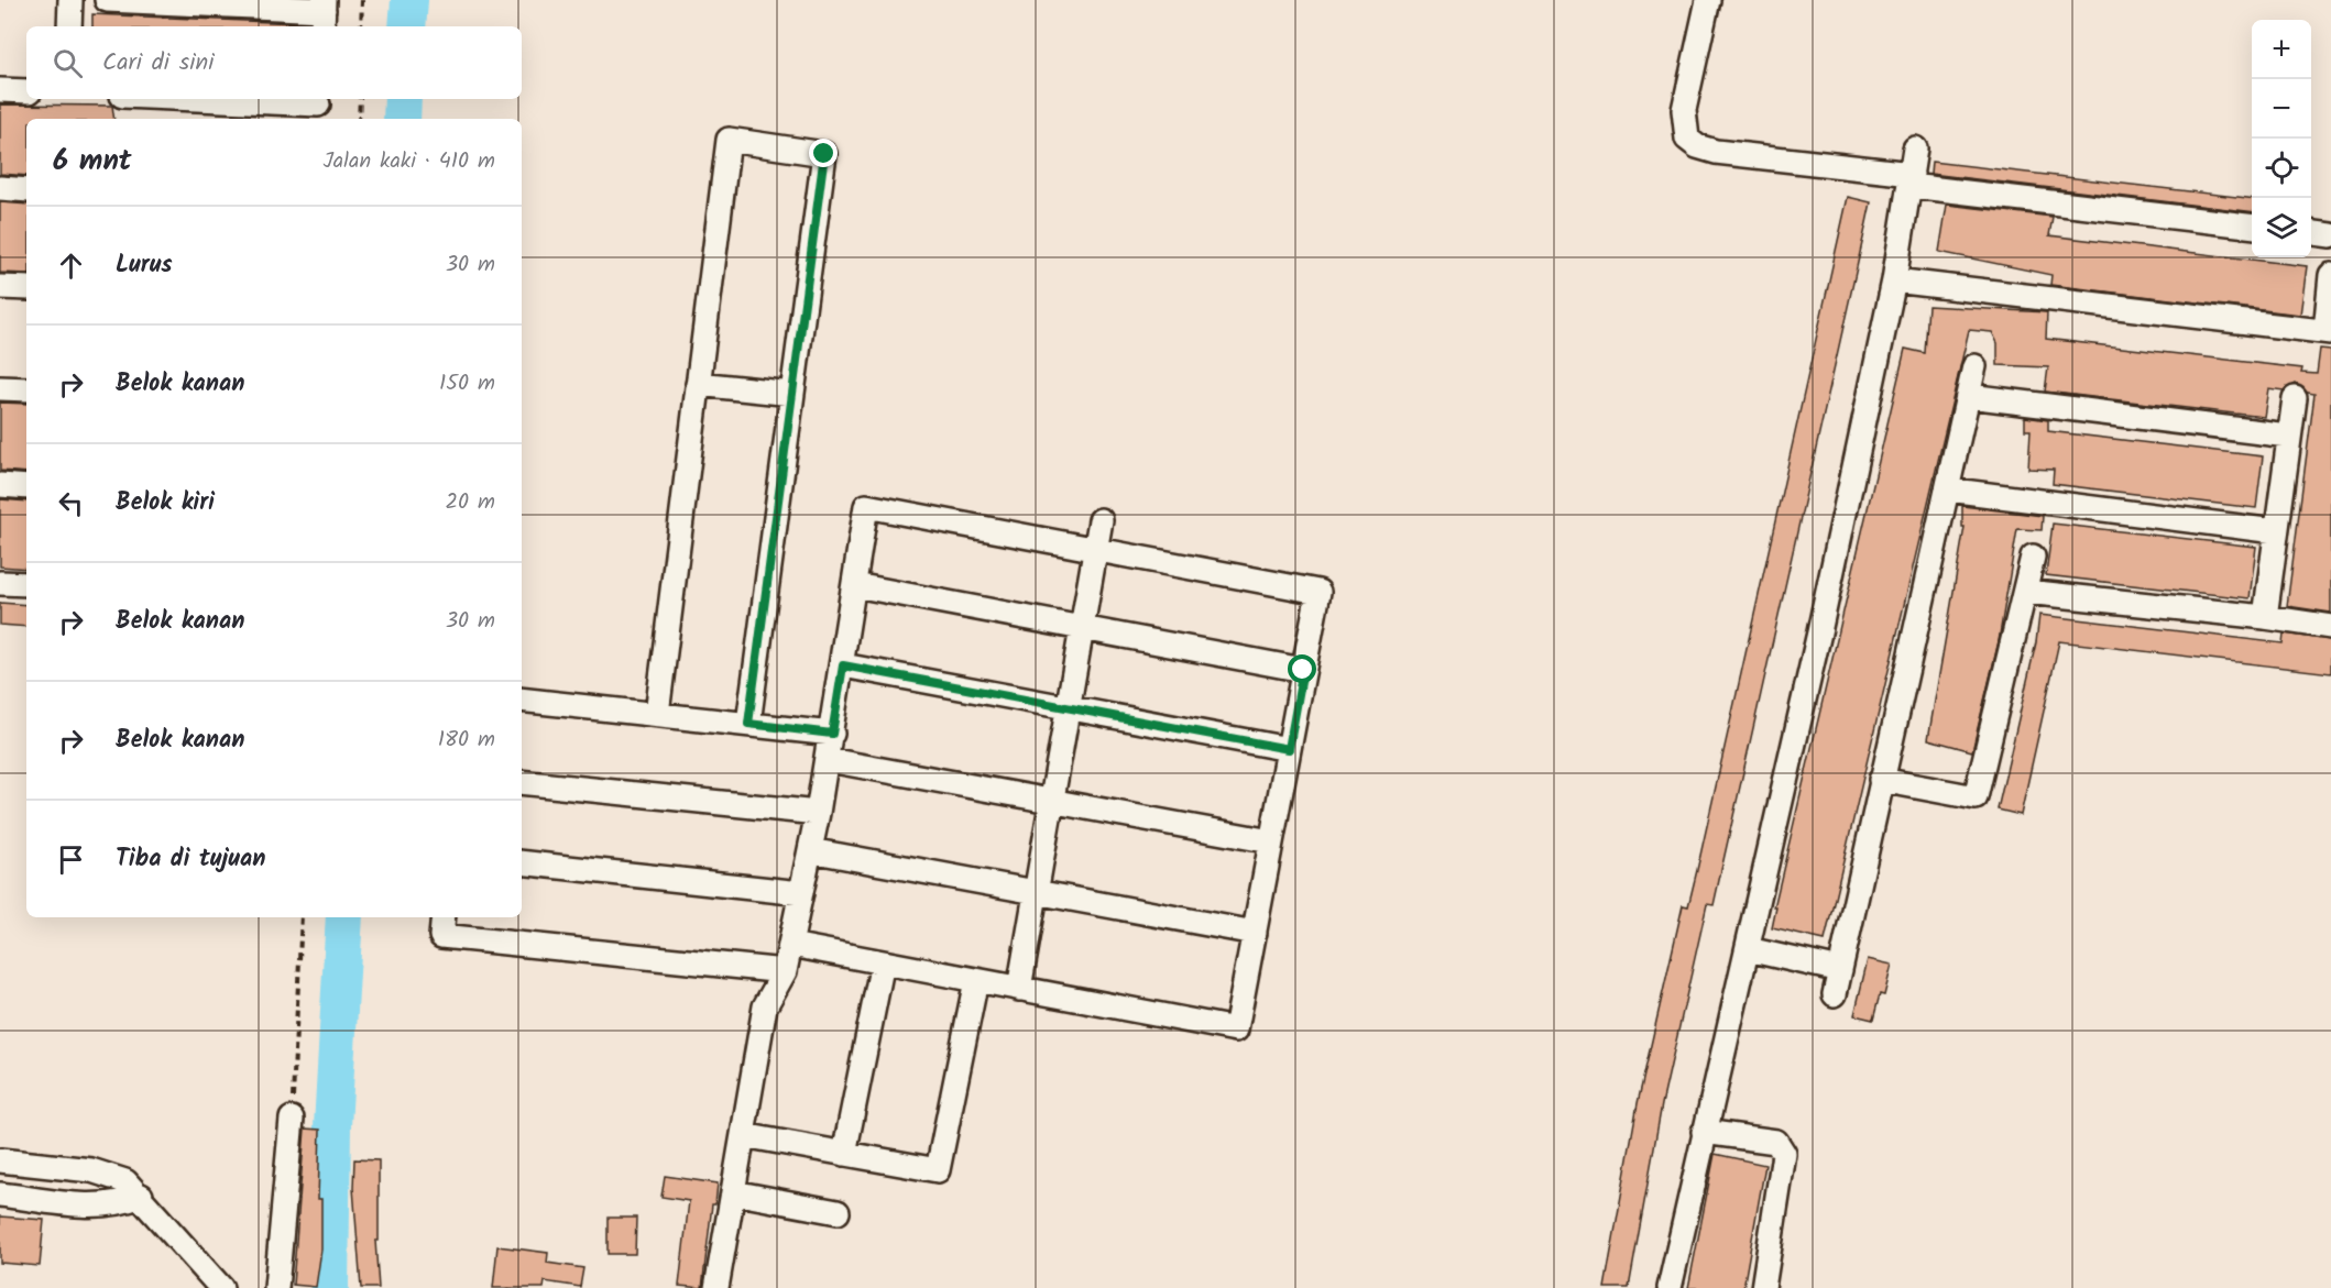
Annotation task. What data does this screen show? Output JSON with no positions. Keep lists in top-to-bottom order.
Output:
{
  "page": {
    "map_buttons": ["+", "−"],
    "search": "Cari di sini",
    "heading": ["6 mnt", "Jalan kaki · 410 m"],
    "list": [
      ["Lurus", "30 m"],
      ["Belok kanan", "150 m"],
      ["Belok kiri", "20 m"],
      ["Belok kanan", "30 m"],
      ["Belok kanan", "180 m"],
      "Tiba di tujuan"
    ]
  }
}
